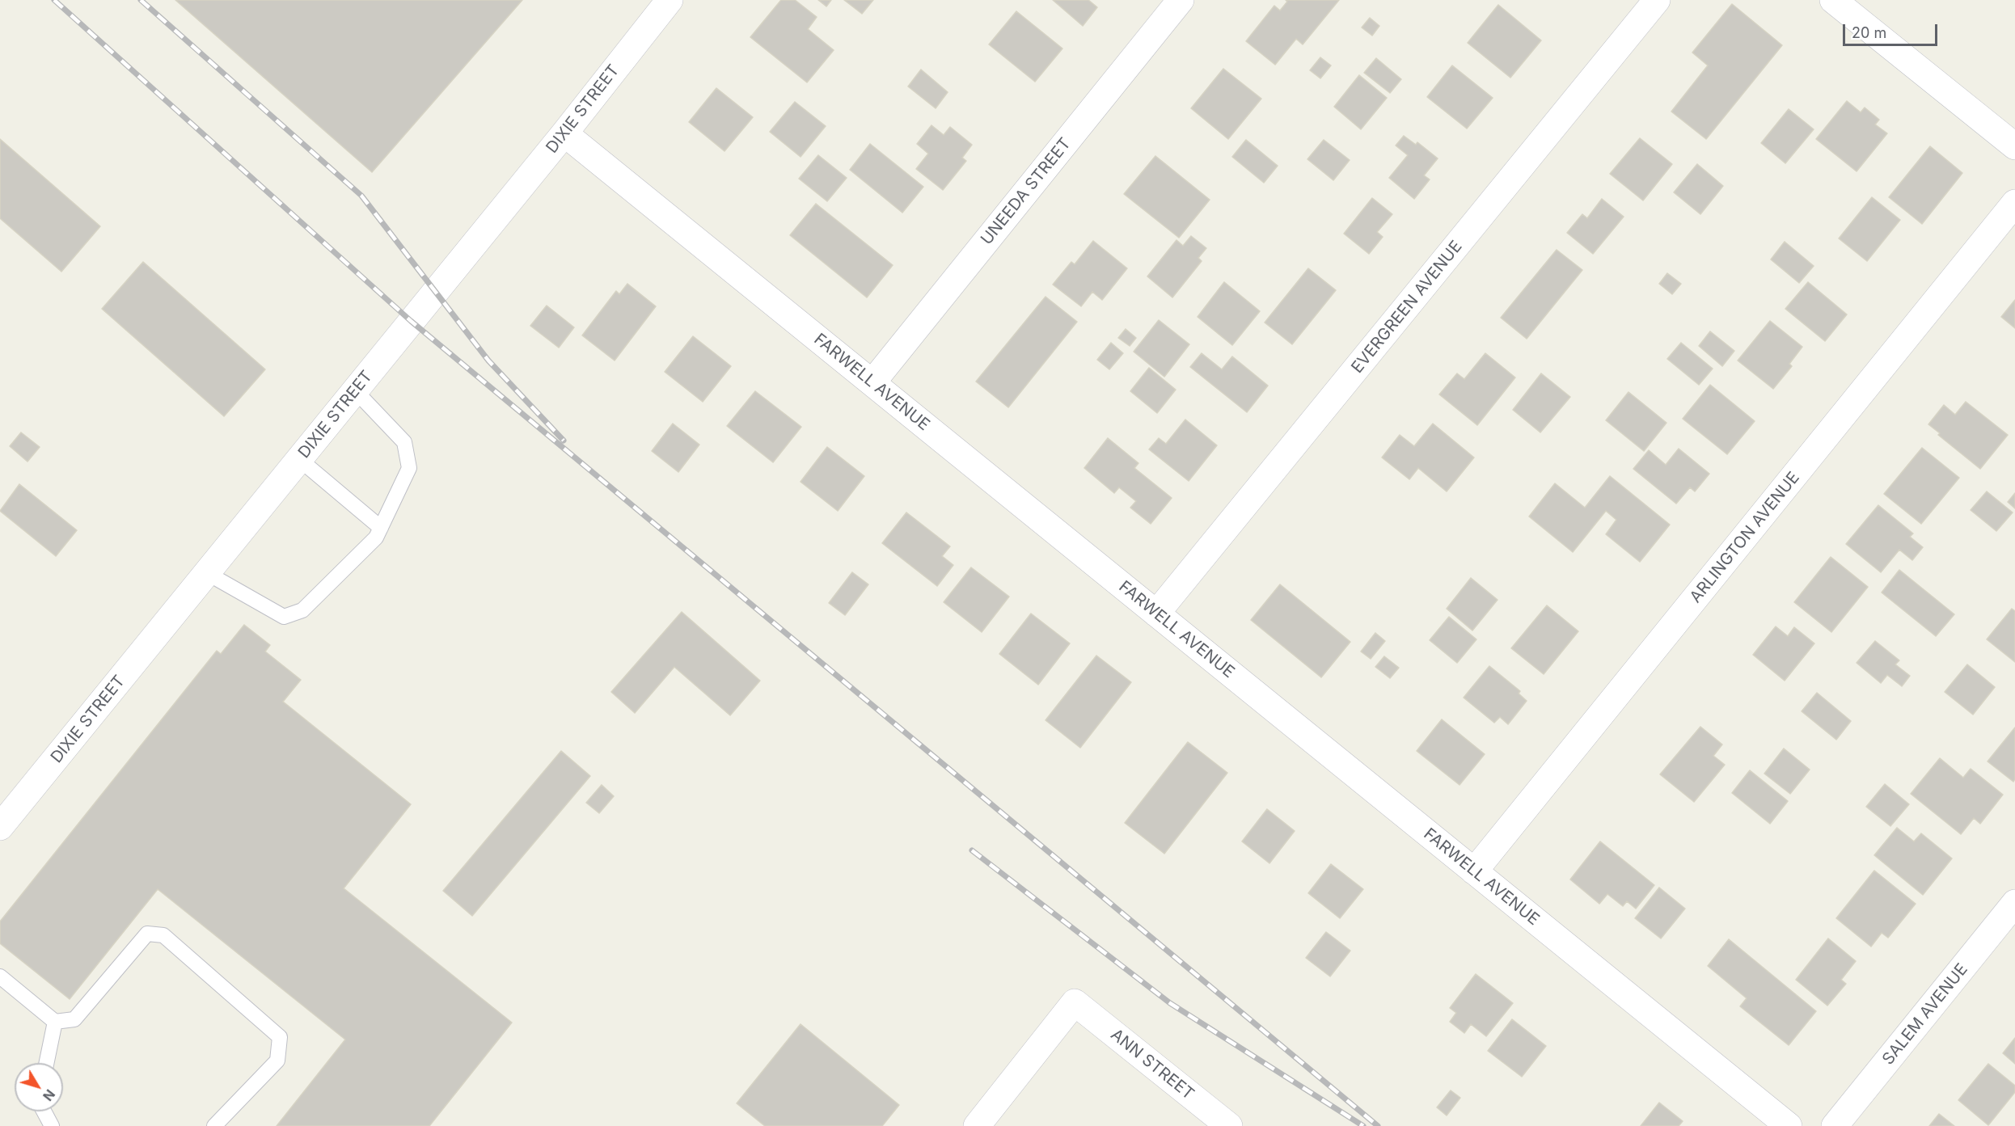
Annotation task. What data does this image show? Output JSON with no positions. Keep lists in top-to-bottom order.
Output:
{
  "streets": {
    "street": [
      "DIXIE STREET",
      "UNEEDA STREET",
      "EVERGREEN AVENUE",
      "FARWELL AVENUE",
      "ARLINGTON AVENUE",
      "SALEM AVENUE",
      "ANN STREET"
    ]
  },
  "crossings": [
    ["DIXIE STREET", "FARWELL AVENUE"],
    ["UNEEDA STREET", "FARWELL AVENUE"],
    ["EVERGREEN AVENUE", "FARWELL AVENUE"],
    ["FARWELL AVENUE", "ARLINGTON AVENUE"]
  ],
  "scale_bar": "20 m",
  "north": "bottom right"
}
